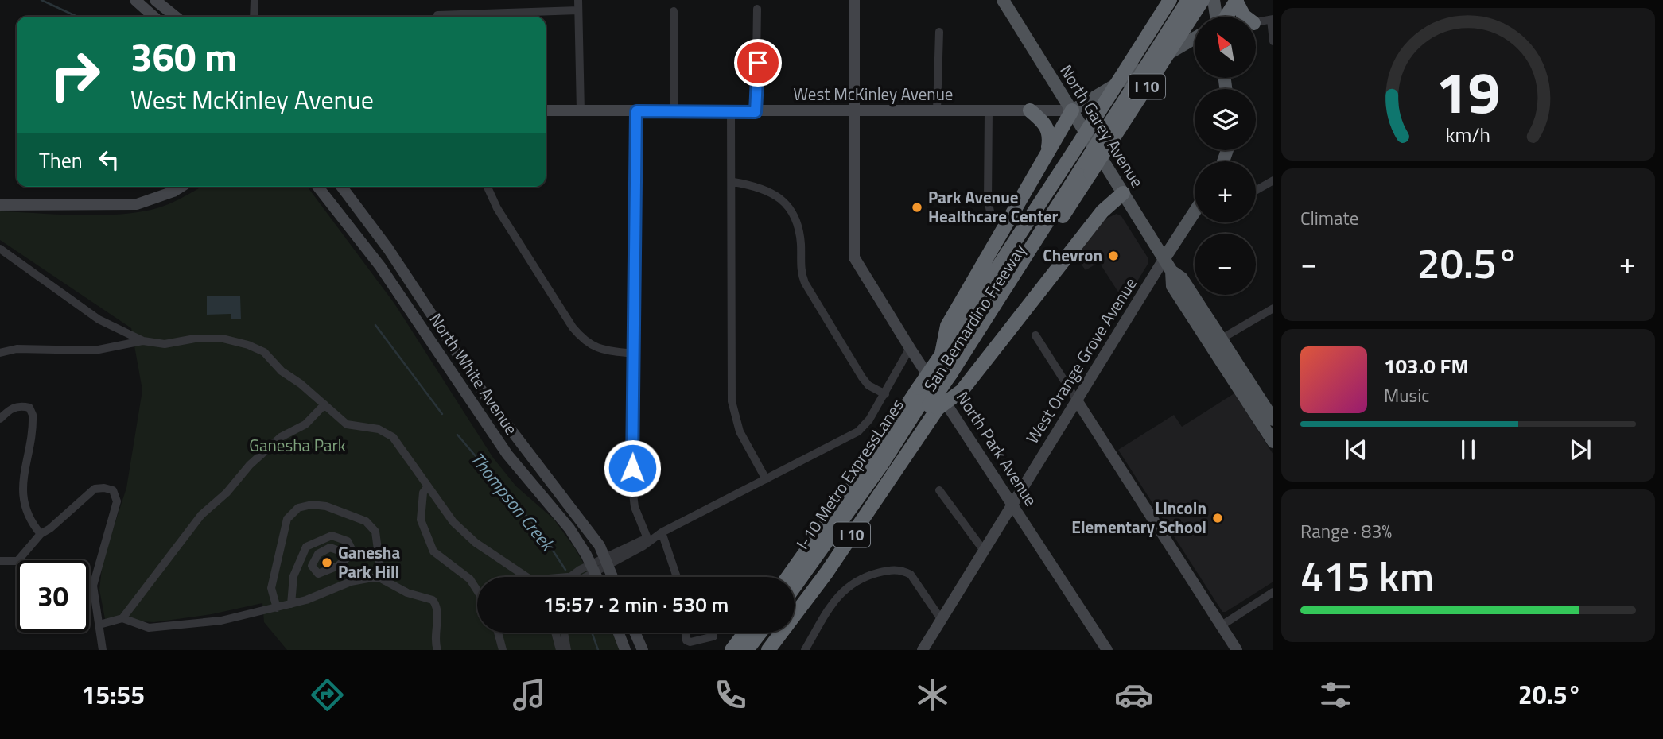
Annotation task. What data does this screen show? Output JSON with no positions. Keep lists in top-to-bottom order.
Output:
{
  "streets": {
    "highway": ["I 10", "San Bernardino Freeway", "I-10 Metro ExpressLanes"],
    "main road": [
      "West McKinley Avenue",
      "North Garey Avenue",
      "West Orange Grove Avenue",
      "North White Avenue",
      "North Park Avenue"
    ]
  },
  "crossings": [
    ["West McKinley Avenue", "North Garey Avenue"],
    ["West McKinley Avenue", "North Park Avenue"],
    ["North Garey Avenue", "West Orange Grove Avenue"],
    ["San Bernardino Freeway", "I-10 Metro ExpressLanes"],
    ["West Orange Grove Avenue", "North Park Avenue"]
  ],
  "water": ["Thompson Creek"],
  "parks": ["Ganesha Park"],
  "places": [
    "Park Avenue Healthcare Center",
    "Chevron",
    "Lincoln Elementary School",
    "Ganesha Park Hill"
  ],
  "north": "top left",
  "page": {
    "map_buttons": ["+", "−"],
    "turn": ["360 m", "West McKinley Avenue"],
    "then": "Then",
    "tile": [
      "Climate",
      ["Range · 83%", "415 km"]
    ],
    "heat": ["−", "20.5°", "+"],
    "song": ["103.0 FM", "Music"],
    "limit": "30",
    "trip": "15:57 · 2 min · 530 m",
    "tabs": ["15:55", "20.5°"],
    "gauge": ["19", "km/h"]
  }
}
